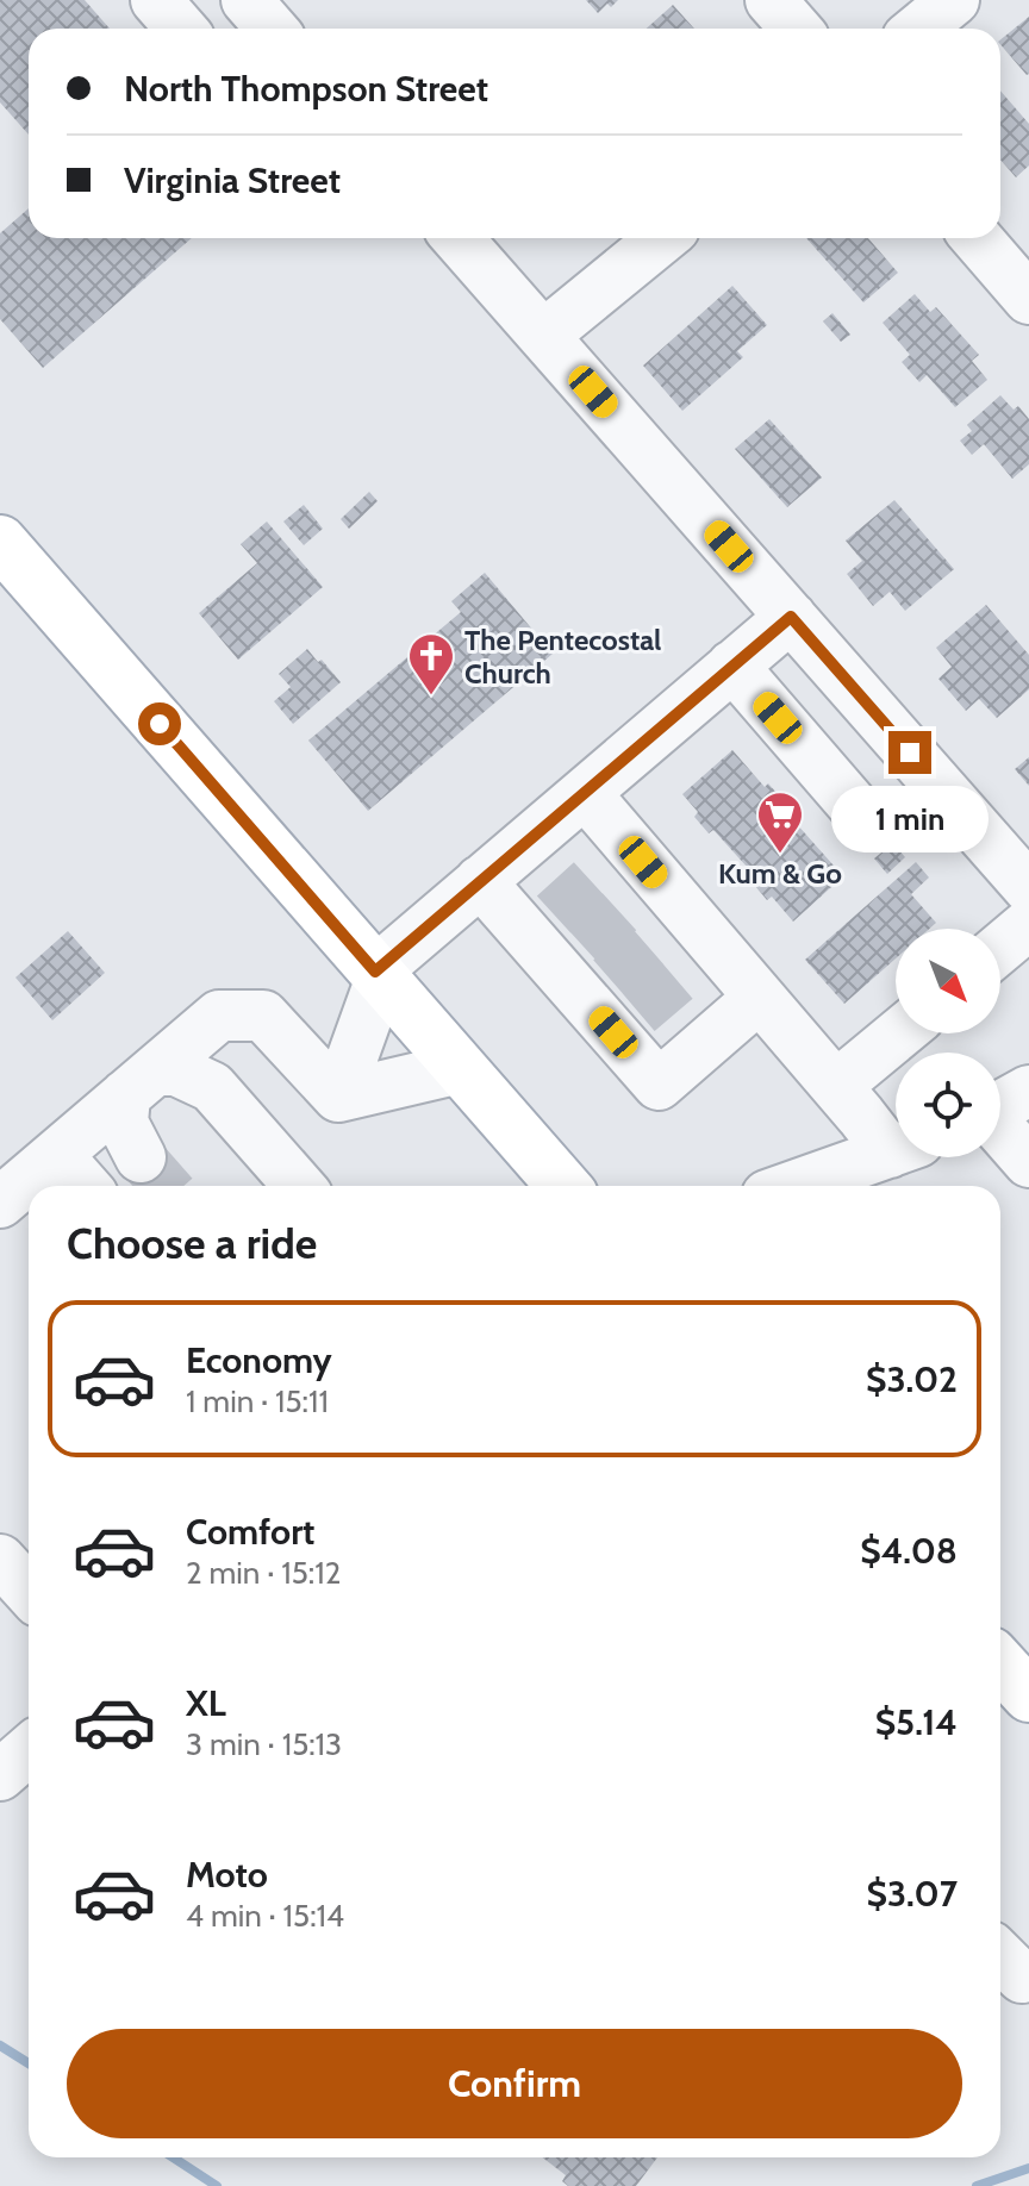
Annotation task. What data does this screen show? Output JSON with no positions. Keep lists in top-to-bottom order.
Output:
{
  "places": {
    "church": ["The Pentecostal Church"],
    "supermarket": ["Kum & Go"]
  },
  "north": "bottom right",
  "page": {
    "banner": ["North Thompson Street", "Virginia Street"],
    "bubble": "1 min",
    "heading": "Choose a ride",
    "list": [
      {
        "name": "Economy",
        "note": "1 min · 15:11",
        "value": "$3.02"
      },
      {
        "name": "Comfort",
        "note": "2 min · 15:12",
        "value": "$4.08"
      },
      {
        "name": "XL",
        "note": "3 min · 15:13",
        "value": "$5.14"
      },
      {
        "name": "Moto",
        "note": "4 min · 15:14",
        "value": "$3.07"
      }
    ],
    "buttons": "Confirm"
  }
}
